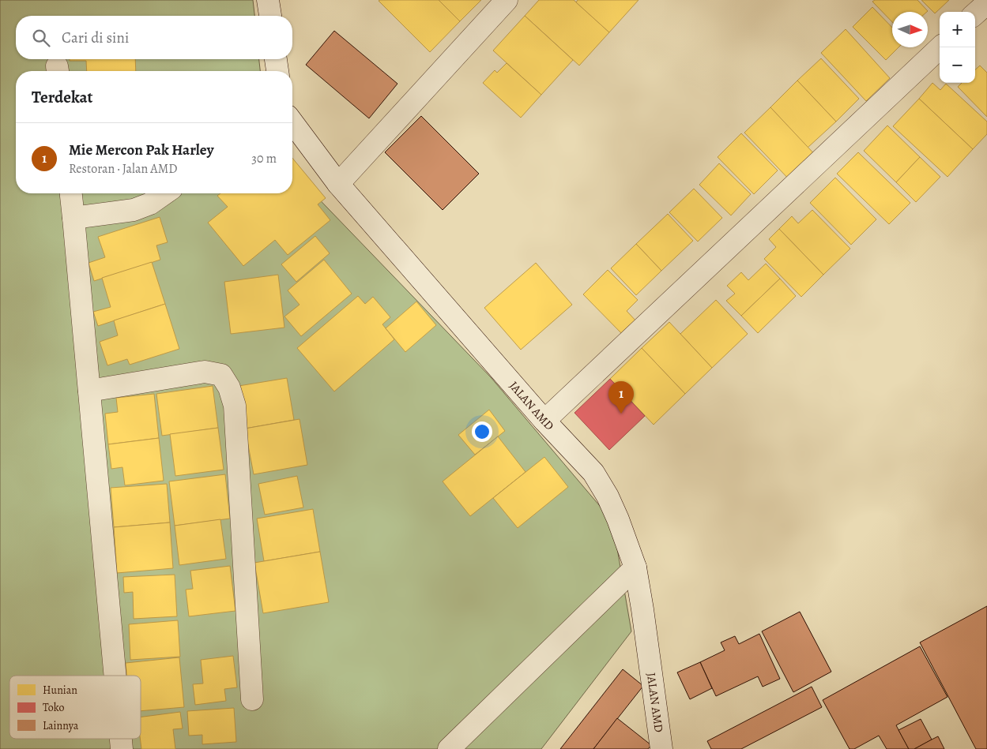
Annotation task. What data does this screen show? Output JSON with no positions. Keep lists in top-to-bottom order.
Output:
{
  "streets": {
    "street": ["JALAN AMD"]
  },
  "legend": ["Hunian", "Toko", "Lainnya"],
  "north": "right",
  "page": {
    "map_buttons": ["+", "−"],
    "search": "Cari di sini",
    "heading": "Terdekat",
    "list": [
      {
        "mark": "1",
        "name": "Mie Mercon Pak Harley",
        "note": "Restoran · Jalan AMD",
        "value": "30 m"
      }
    ],
    "pins": "1"
  }
}
